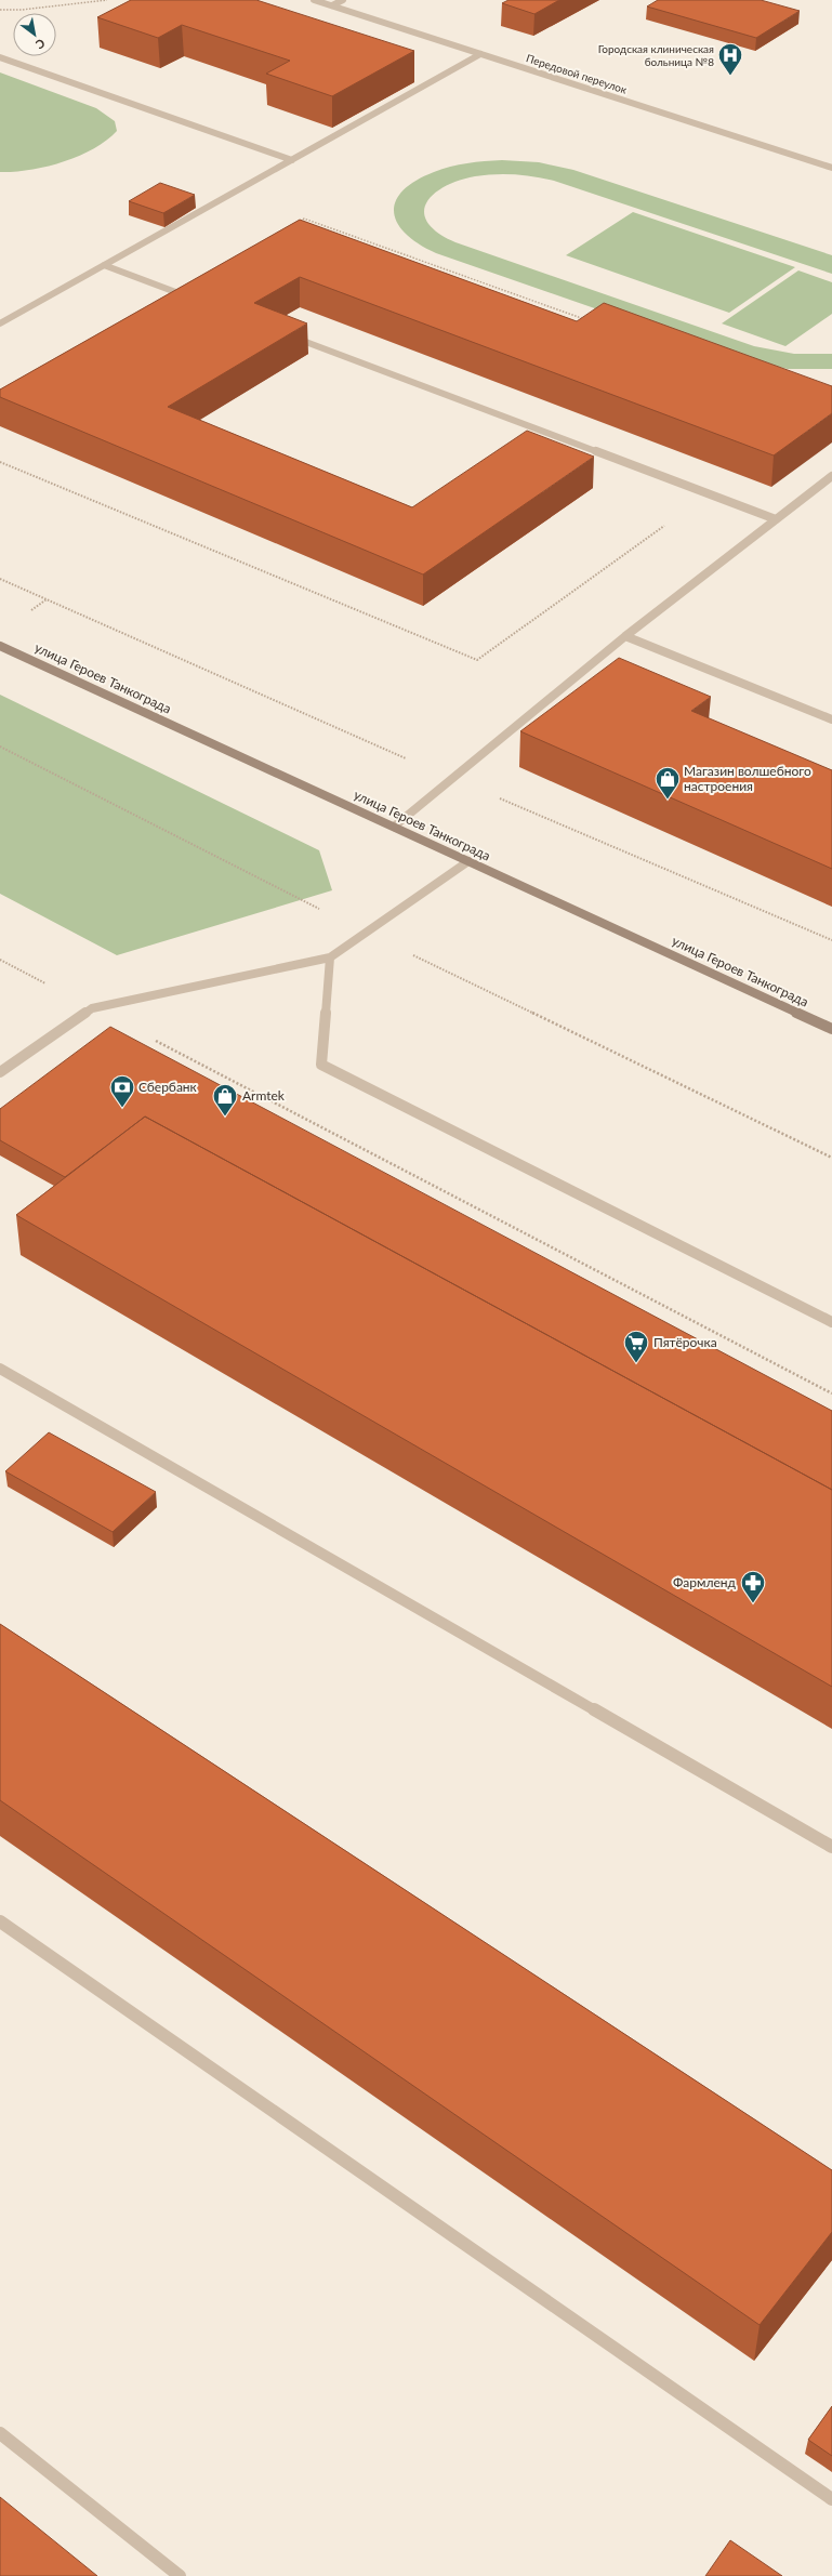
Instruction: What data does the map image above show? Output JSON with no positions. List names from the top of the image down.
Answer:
{
  "streets": {
    "main road": ["улица Героев Танкограда"],
    "street": ["Передовой переулок"]
  },
  "places": {
    "hospital": ["Городская клиническая больница №8"],
    "shop": ["Магазин волшебного настроения", "Armtek"],
    "bank": ["Сбербанк"],
    "supermarket": ["Пятёрочка"],
    "pharmacy": ["Фармленд"]
  },
  "north": "bottom right"
}
